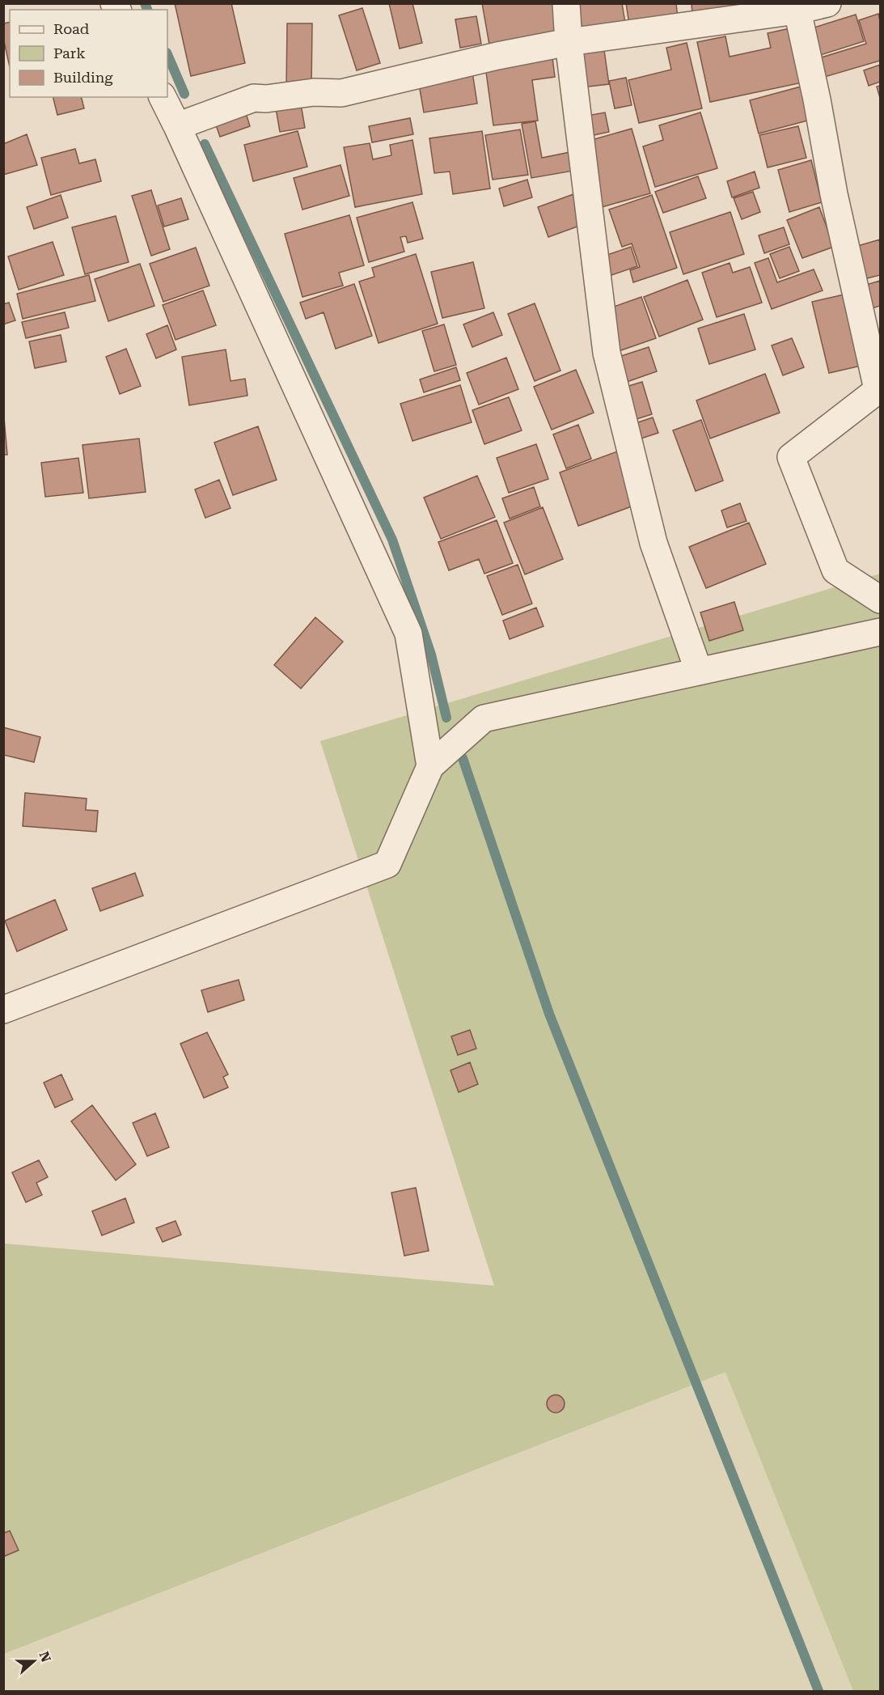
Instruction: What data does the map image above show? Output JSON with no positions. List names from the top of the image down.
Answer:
{
  "legend": ["Road", "Park", "Building"],
  "north": "right"
}
